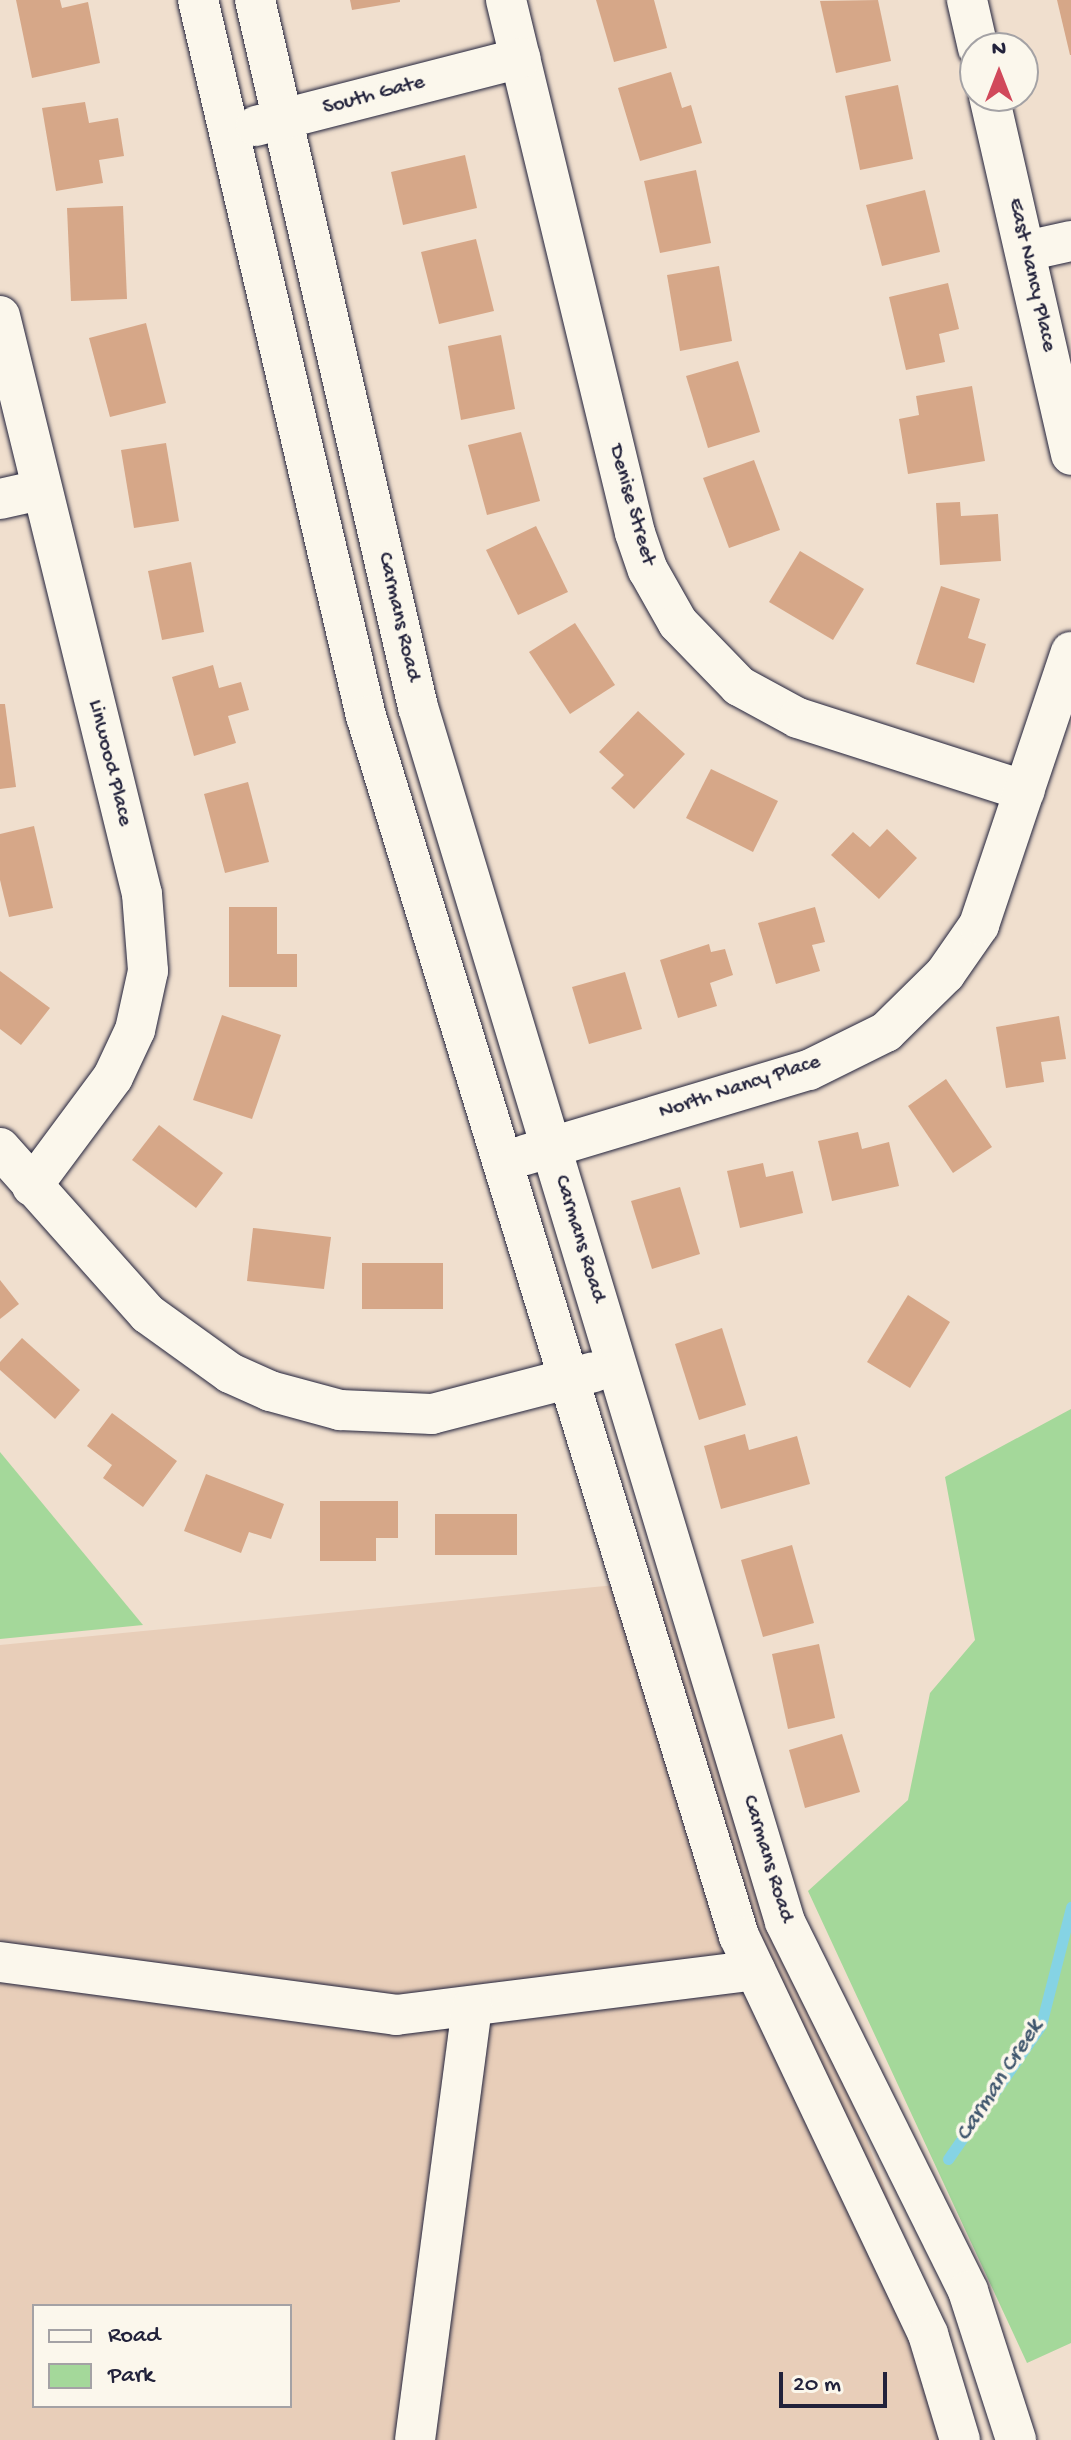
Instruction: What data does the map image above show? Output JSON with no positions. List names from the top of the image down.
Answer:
{
  "streets": {
    "street": [
      "South Gate",
      "East Nancy Place",
      "Denise Street",
      "Carmans Road",
      "Linwood Place",
      "North Nancy Place"
    ]
  },
  "crossings": [
    ["South Gate", "Denise Street"],
    ["South Gate", "Carmans Road"],
    ["Denise Street", "North Nancy Place"],
    ["Carmans Road", "North Nancy Place"]
  ],
  "water": ["Carman Creek"],
  "legend": ["Road", "Park"],
  "scale_bar": "20 m",
  "north": "top"
}
